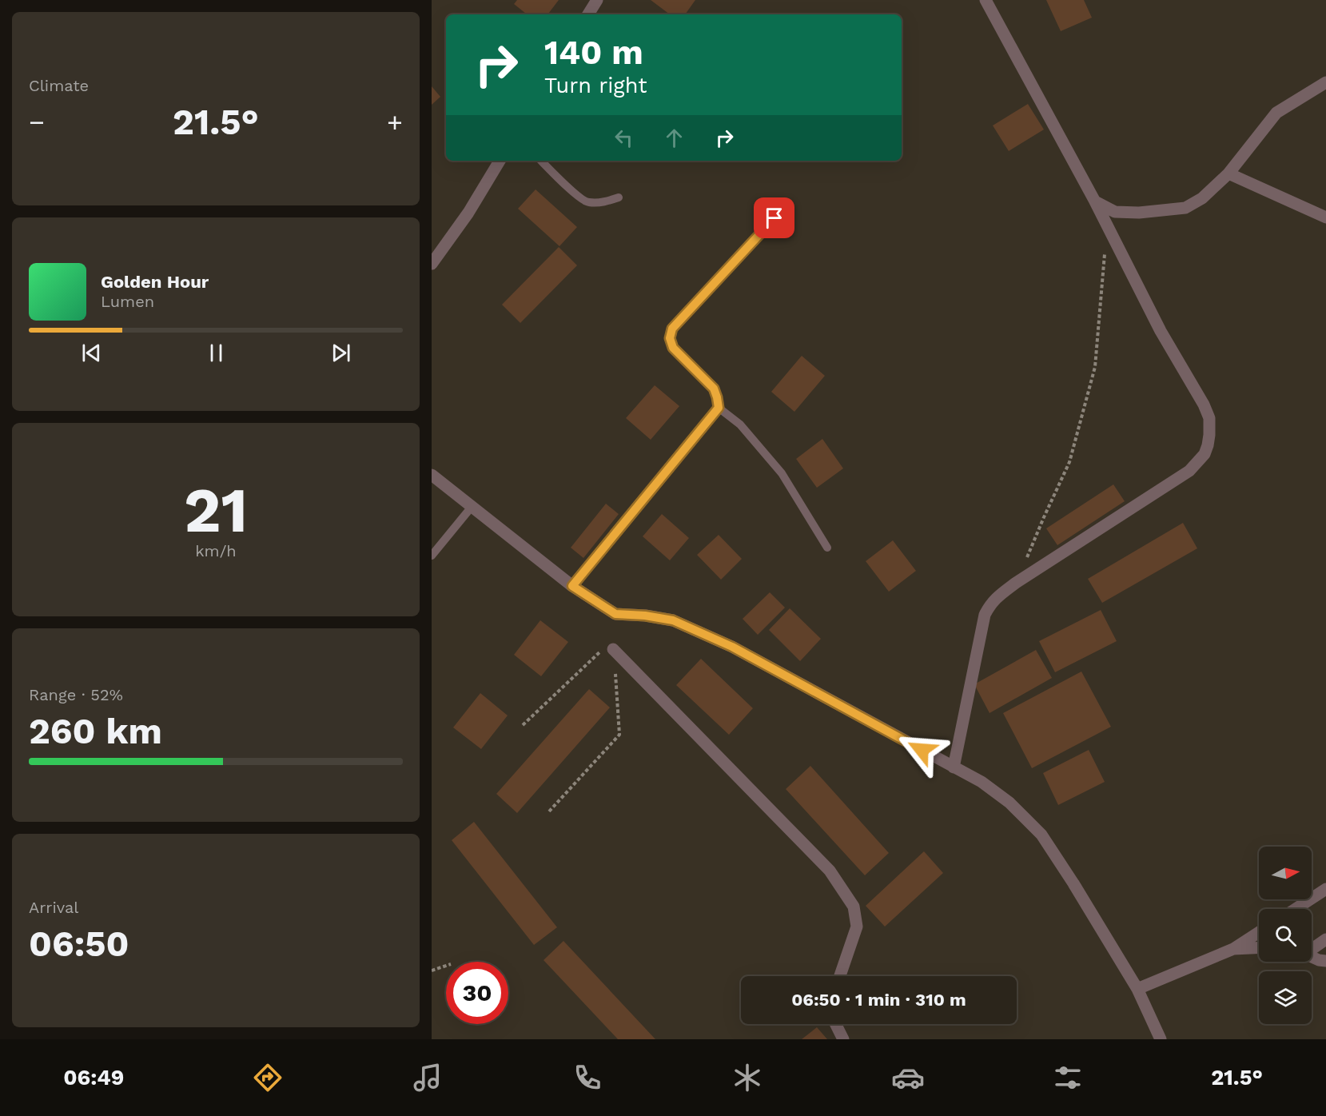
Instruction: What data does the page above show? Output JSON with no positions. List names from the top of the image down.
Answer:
{
  "north": "right",
  "page": {
    "tile": [
      "Climate",
      ["21", "km/h"],
      ["Range · 52%", "260 km"],
      ["Arrival", "06:50"]
    ],
    "turn": ["140 m", "Turn right"],
    "heat": ["−", "21.5°", "+"],
    "song": ["Golden Hour", "Lumen"],
    "limit": "30",
    "trip": "06:50 · 1 min · 310 m",
    "tabs": ["06:49", "21.5°"]
  }
}
